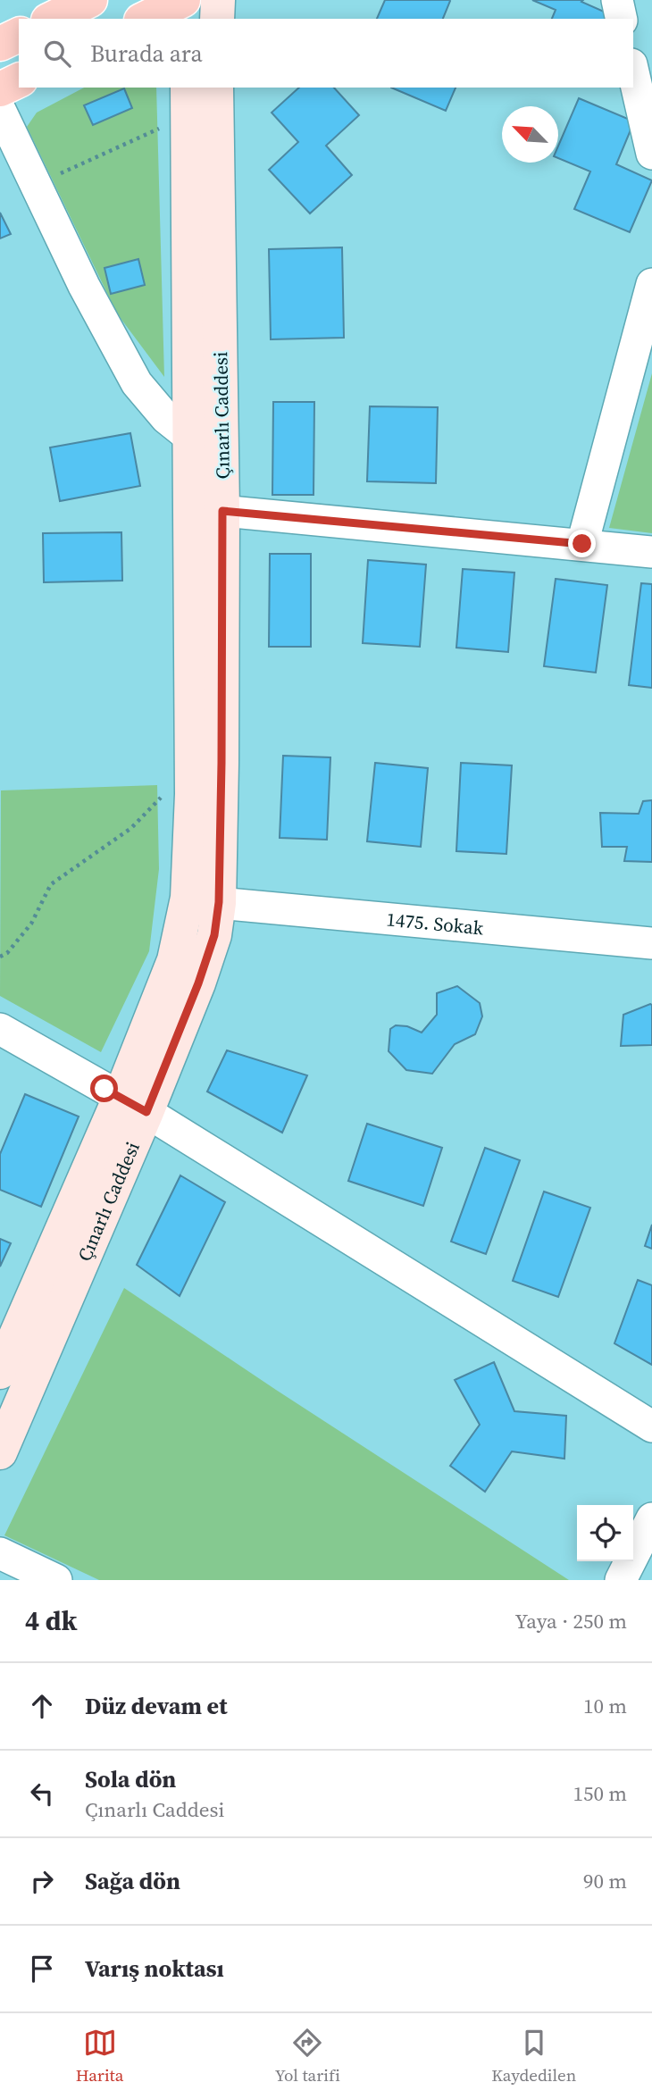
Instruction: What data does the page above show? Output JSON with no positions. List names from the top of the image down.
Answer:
{
  "streets": {
    "main road": ["Çınarlı Caddesi"],
    "street": ["1475. Sokak"]
  },
  "crossings": [
    ["Çınarlı Caddesi", "1475. Sokak"]
  ],
  "north": "top left",
  "page": {
    "search": "Burada ara",
    "heading": ["4 dk", "Yaya · 250 m"],
    "list": [
      ["Düz devam et", "10 m"],
      ["Sola dön", "Çınarlı Caddesi", "150 m"],
      ["Sağa dön", "90 m"],
      "Varış noktası"
    ],
    "nav": ["Harita", "Yol tarifi", "Kaydedilen"]
  }
}
